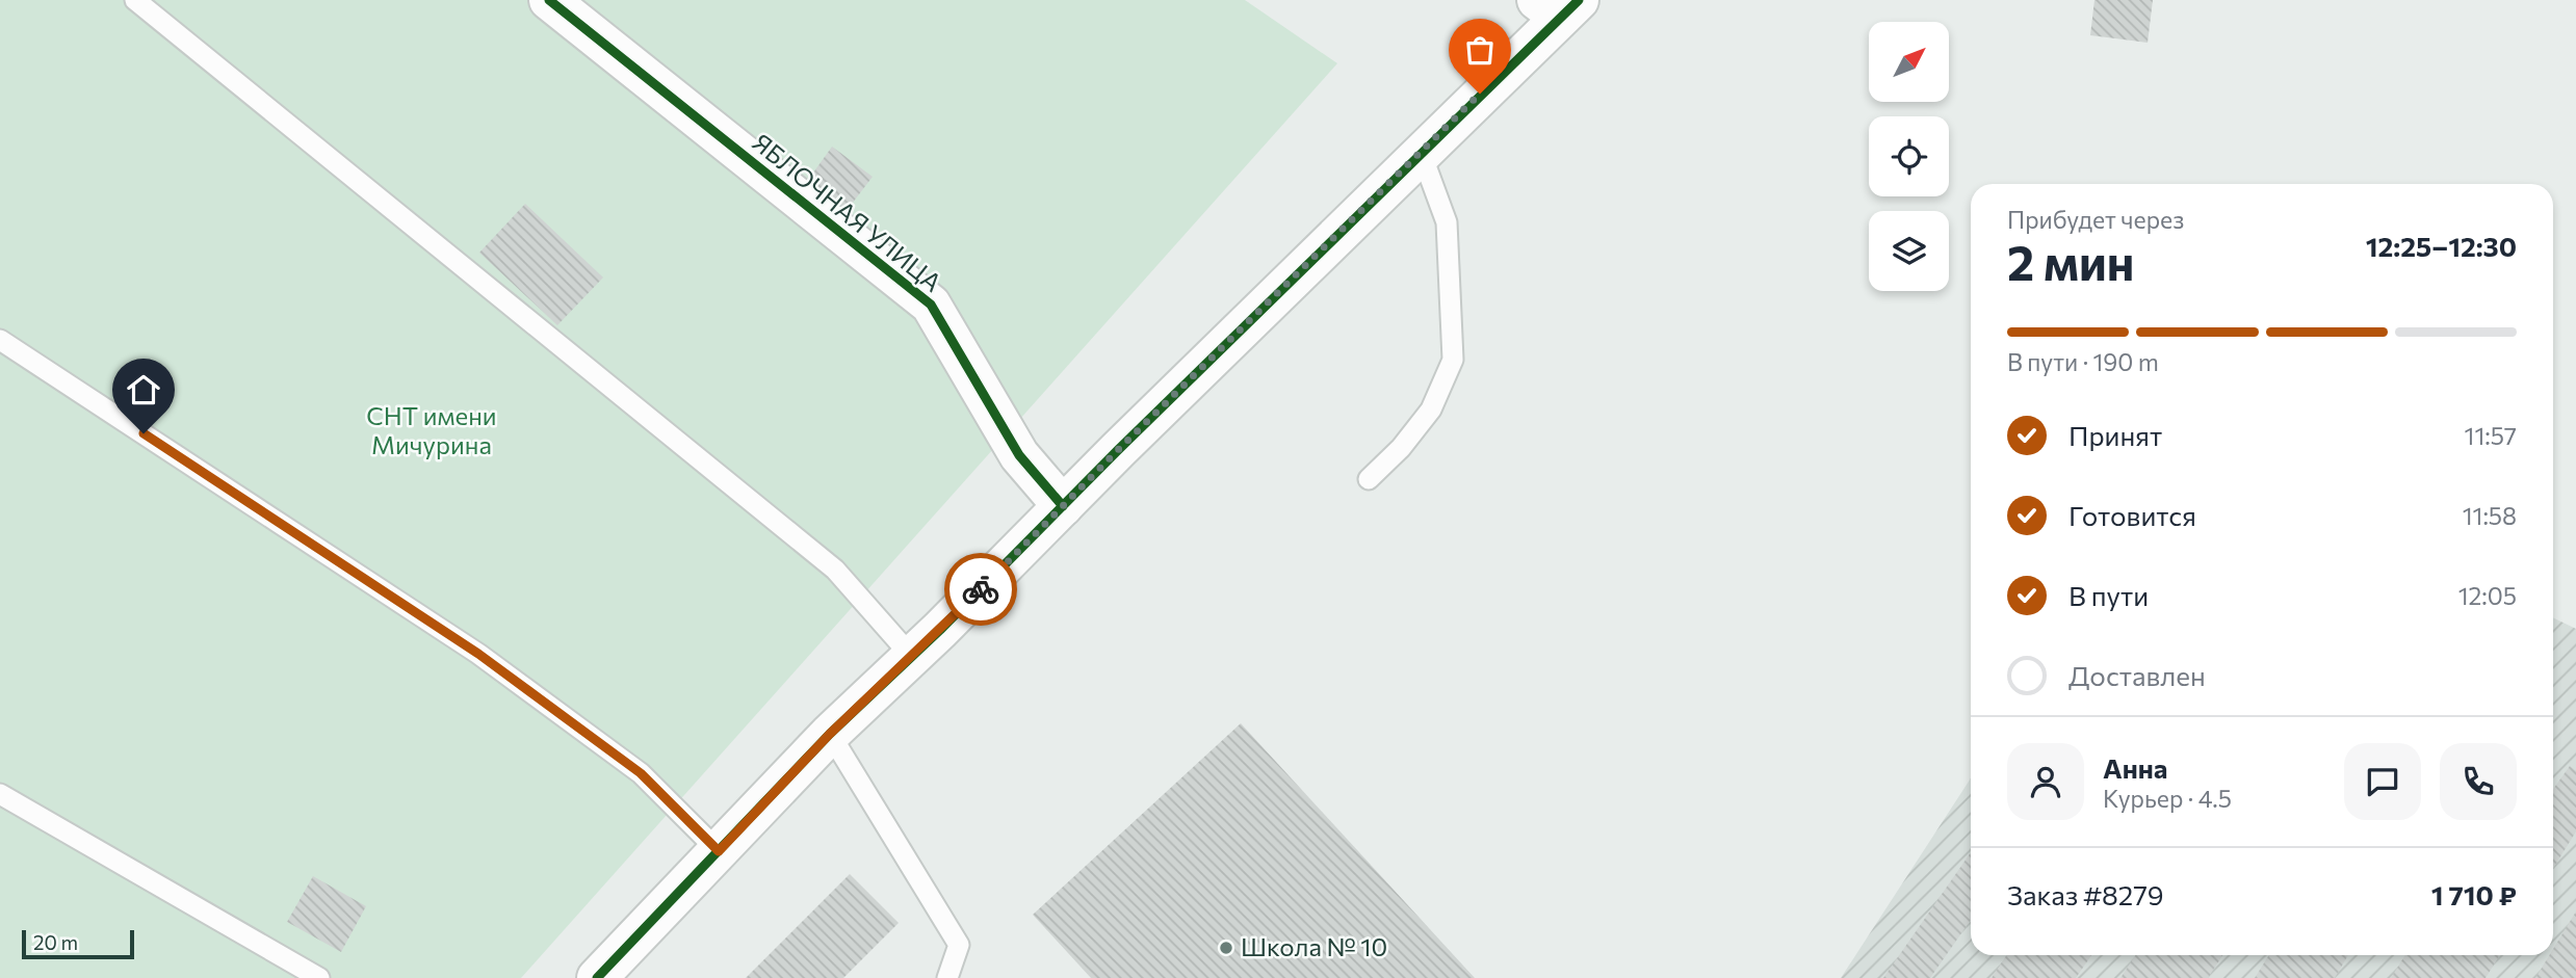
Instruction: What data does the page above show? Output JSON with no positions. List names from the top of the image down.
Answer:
{
  "streets": {
    "street": ["ЯБЛОЧНАЯ УЛИЦА"]
  },
  "parks": ["СНТ имени Мичурина"],
  "places": ["Школа № 10"],
  "scale_bar": "20 m",
  "north": "top right",
  "page": {
    "heading": ["2 мин", "Прибудет через", "12:25–12:30"],
    "panel": [
      "Анна",
      "Курьер · 4.5",
      "Заказ #8279",
      "1 710 ₽"
    ],
    "bar": "В пути · 190 m",
    "list": [
      ["Принят", "11:57"],
      ["Готовится", "11:58"],
      ["В пути", "12:05"],
      "Доставлен"
    ],
    "scale": "20 m"
  }
}
